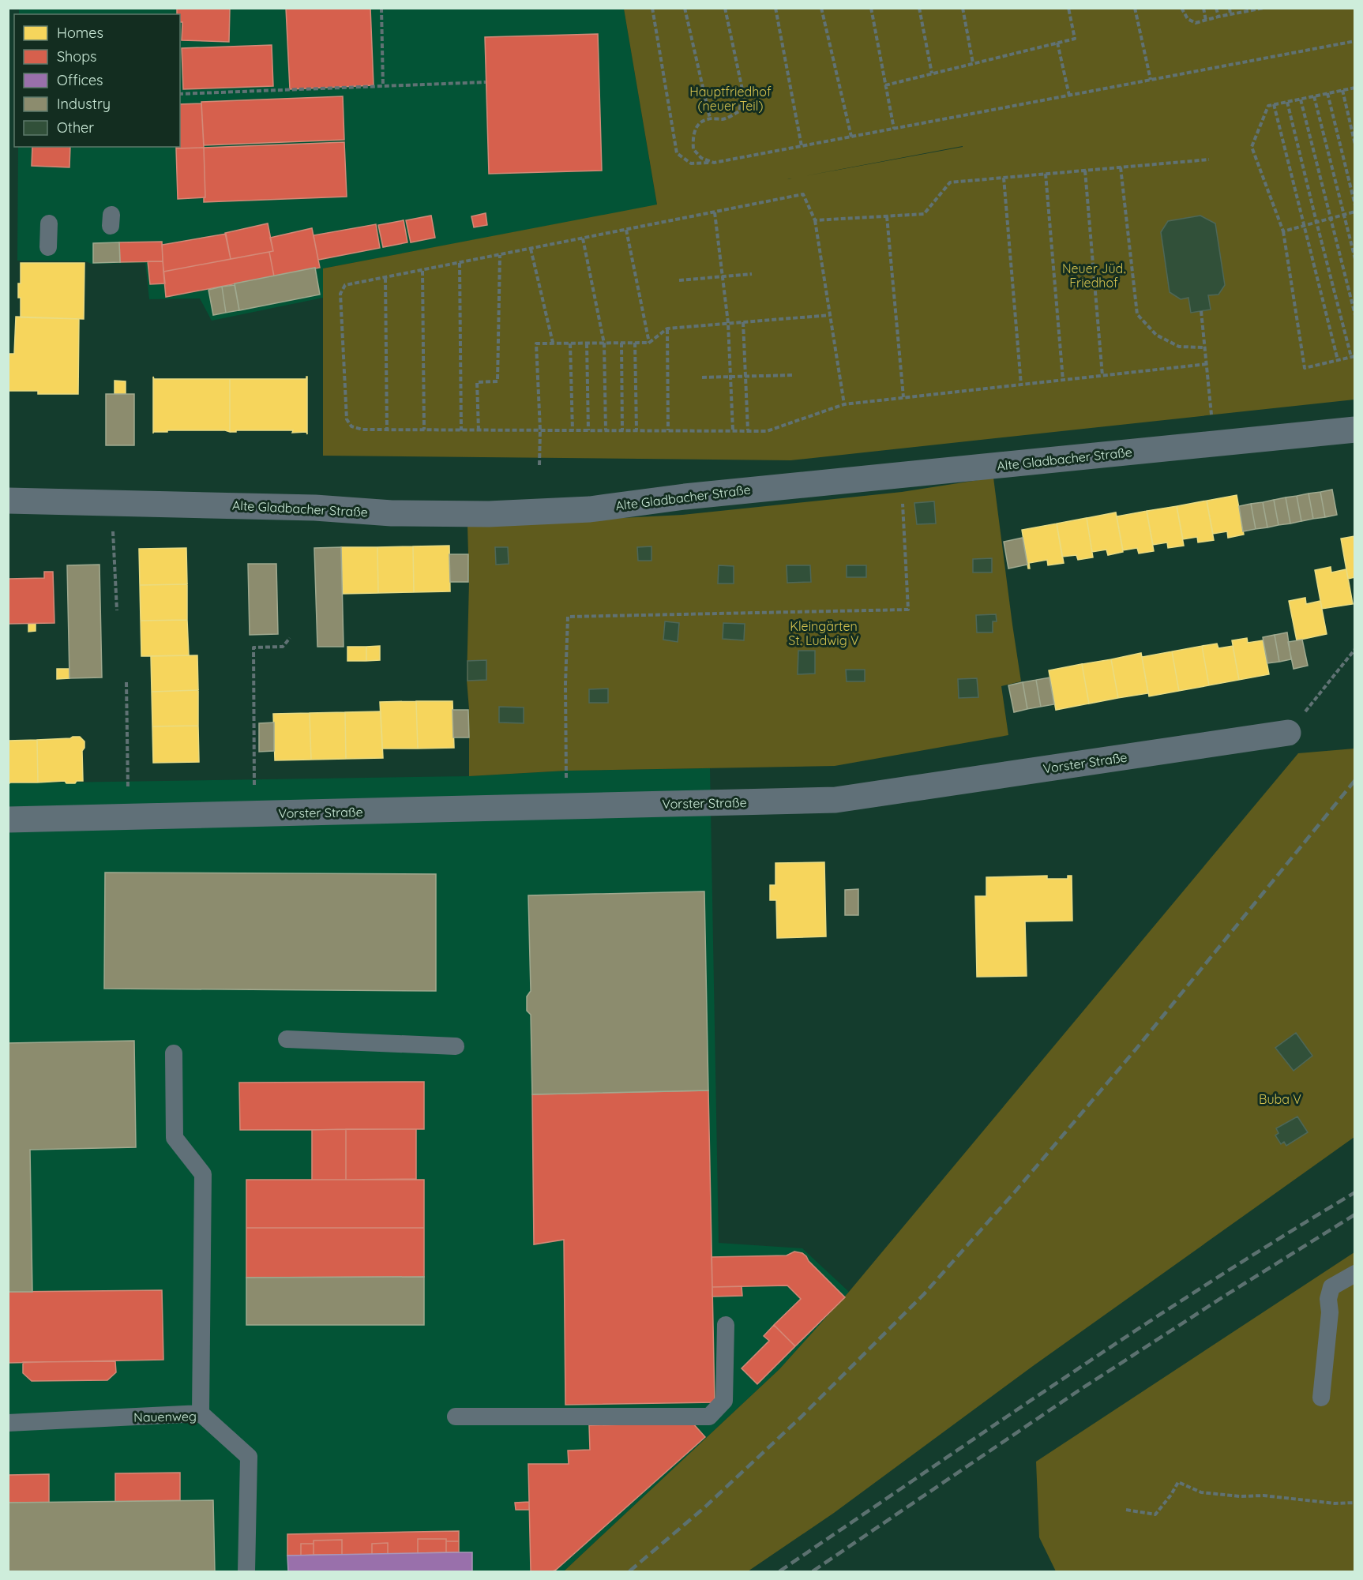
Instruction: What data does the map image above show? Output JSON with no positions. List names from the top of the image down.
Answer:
{
  "streets": {
    "street": ["Alte Gladbacher Straße", "Vorster Straße"],
    "lane": ["Nauenweg"]
  },
  "parks": [
    "Hauptfriedhof (neuer Teil)",
    "Neuer Jüd. Friedhof",
    "Kleingärten St. Ludwig V",
    "Buba V"
  ],
  "legend": [
    "Homes",
    "Shops",
    "Offices",
    "Industry",
    "Other"
  ]
}
